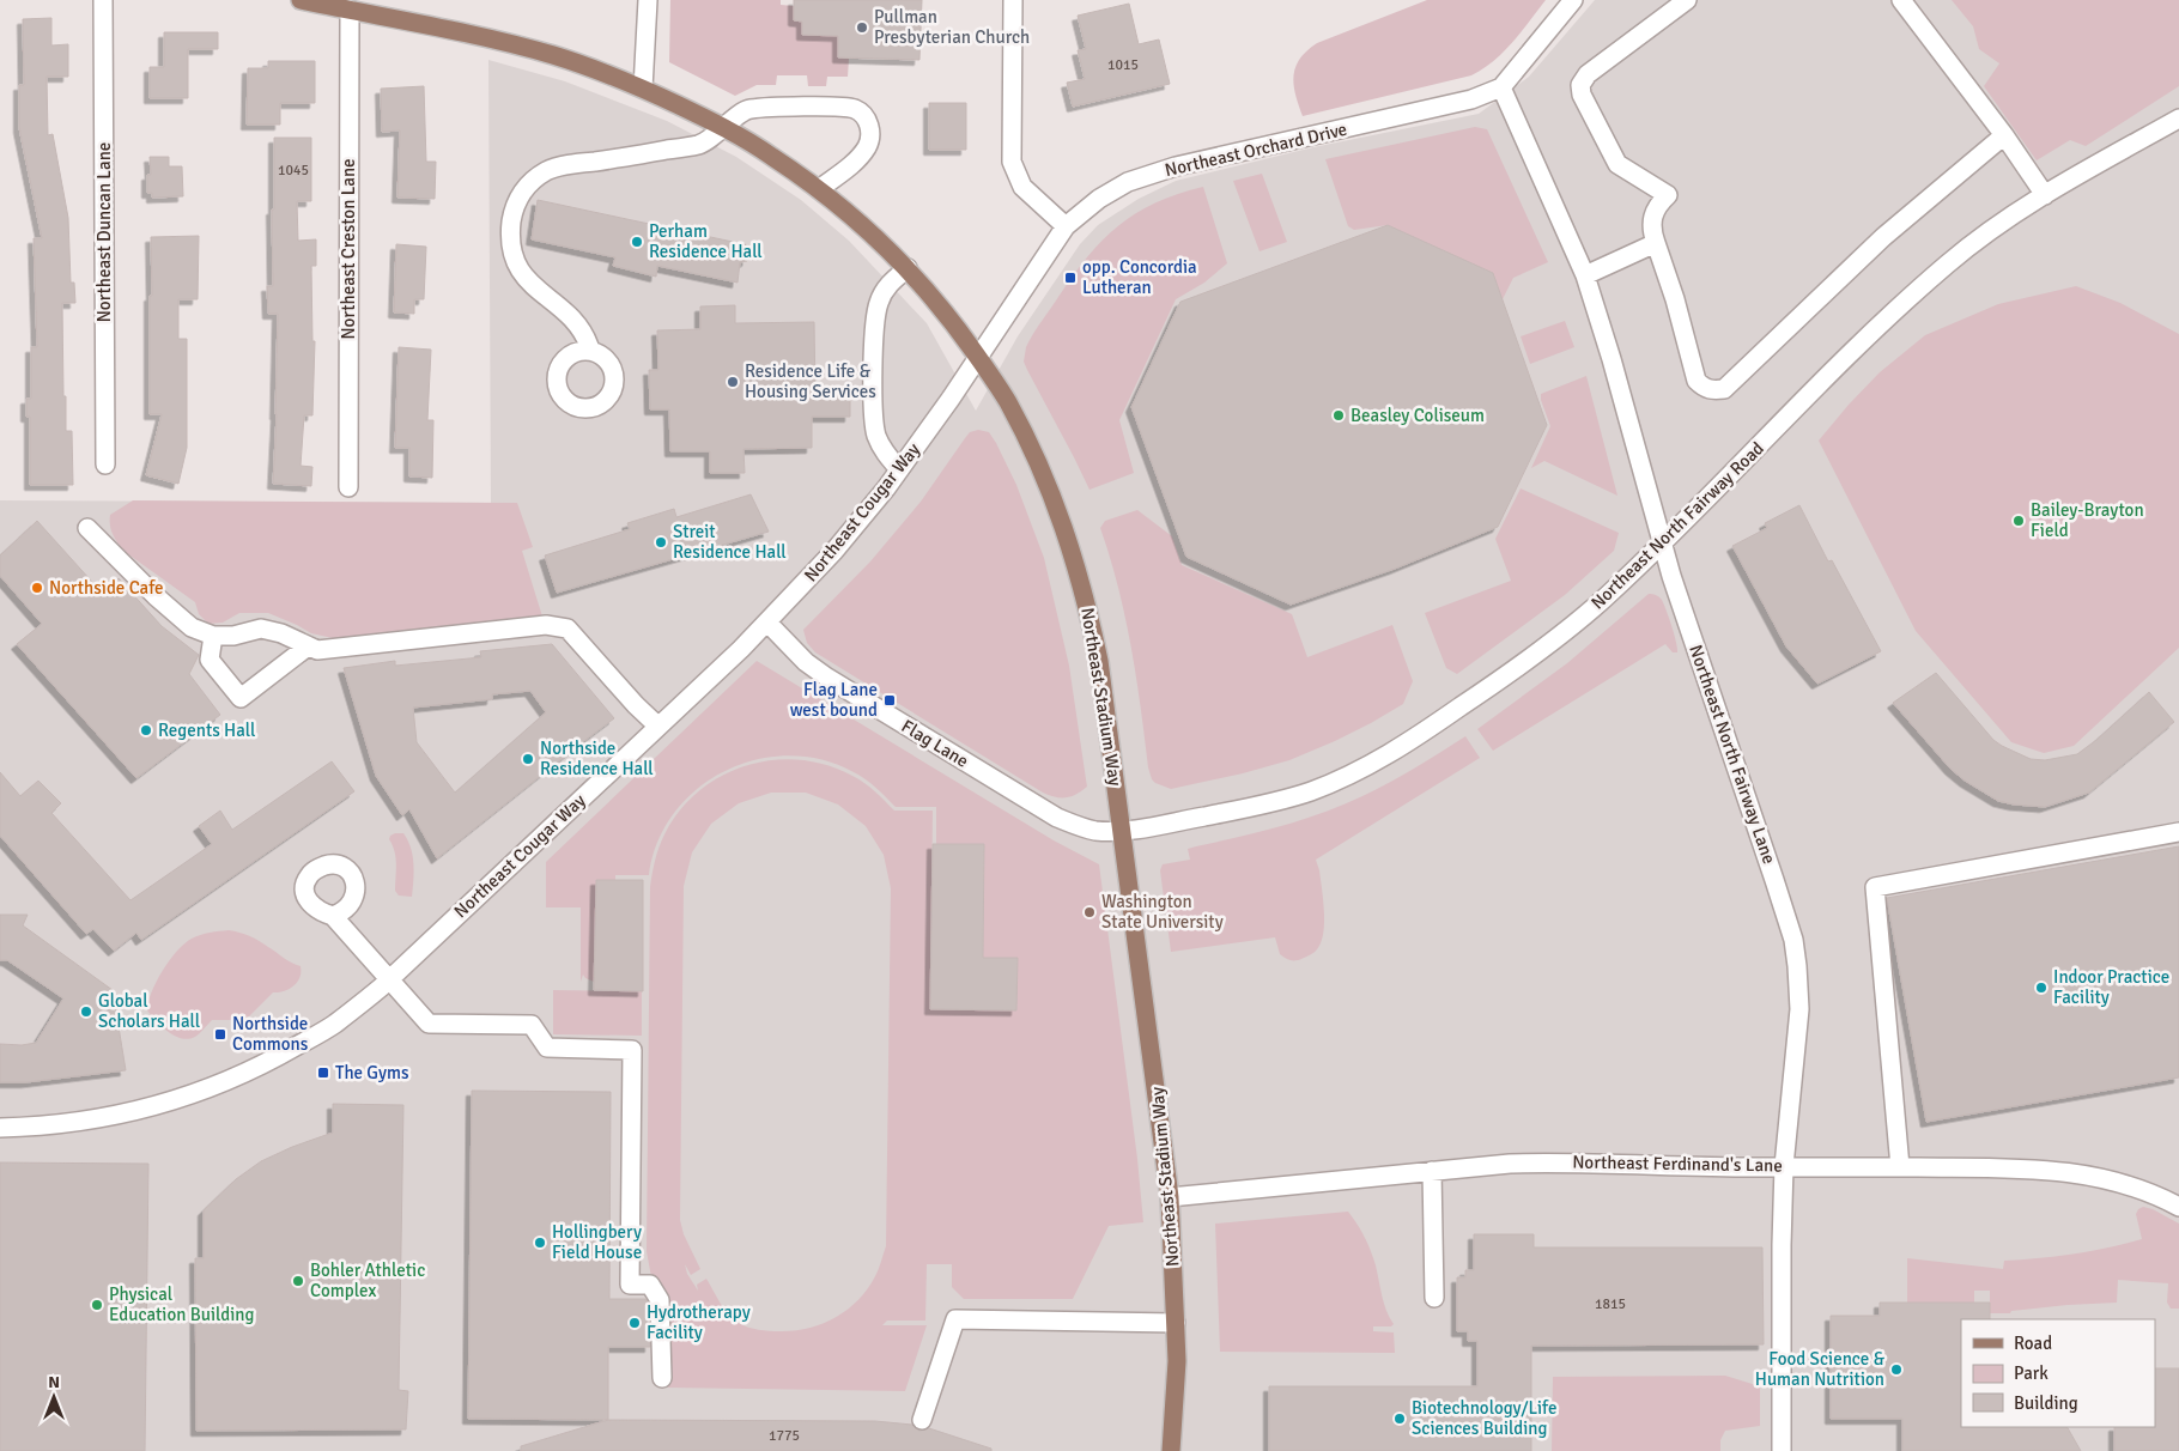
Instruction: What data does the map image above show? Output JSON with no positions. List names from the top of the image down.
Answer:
{
  "streets": {
    "main road": ["Northeast Stadium Way"],
    "street": [
      "Northeast Orchard Drive",
      "Northeast Duncan Lane",
      "Northeast Creston Lane",
      "Northeast Cougar Way",
      "Northeast North Fairway Road",
      "Flag Lane",
      "Northeast North Fairway Lane",
      "Northeast Ferdinand's Lane"
    ]
  },
  "crossings": [
    ["Northeast Orchard Drive", "Northeast Cougar Way"],
    ["Northeast Orchard Drive", "Northeast Stadium Way"],
    ["Northeast Orchard Drive", "Northeast North Fairway Lane"],
    ["Northeast Creston Lane", "Northeast Stadium Way"],
    ["Northeast Cougar Way", "Northeast Stadium Way"],
    ["Northeast Cougar Way", "Flag Lane"],
    ["Northeast North Fairway Road", "Northeast Stadium Way"],
    ["Northeast North Fairway Road", "Flag Lane"],
    ["Northeast North Fairway Road", "Northeast North Fairway Lane"],
    ["Northeast Stadium Way", "Flag Lane"],
    ["Northeast Stadium Way", "Northeast Ferdinand's Lane"],
    ["Northeast North Fairway Lane", "Northeast Ferdinand's Lane"]
  ],
  "places": {
    "other": [
      "Pullman Presbyterian Church",
      "Perham Residence Hall",
      "Residence Life & Housing Services",
      "Beasley Coliseum",
      "Bailey-Brayton Field",
      "Streit Residence Hall",
      "Northside Cafe",
      "Regents Hall",
      "Northside Residence Hall",
      "Washington State University",
      "Indoor Practice Facility",
      "Global Scholars Hall",
      "Hollingbery Field House",
      "Bohler Athletic Complex",
      "Physical Education Building",
      "Hydrotherapy Facility",
      "Food Science & Human Nutrition",
      "Biotechnology/Life Sciences Building"
    ],
    "transit": [
      "opp. Concordia Lutheran",
      "Flag Lane west bound",
      "Northside Commons",
      "The Gyms"
    ]
  },
  "house_numbers": [
    "1015",
    "1045",
    "1815",
    "1775"
  ],
  "legend": ["Road", "Park", "Building"],
  "north": "top"
}
